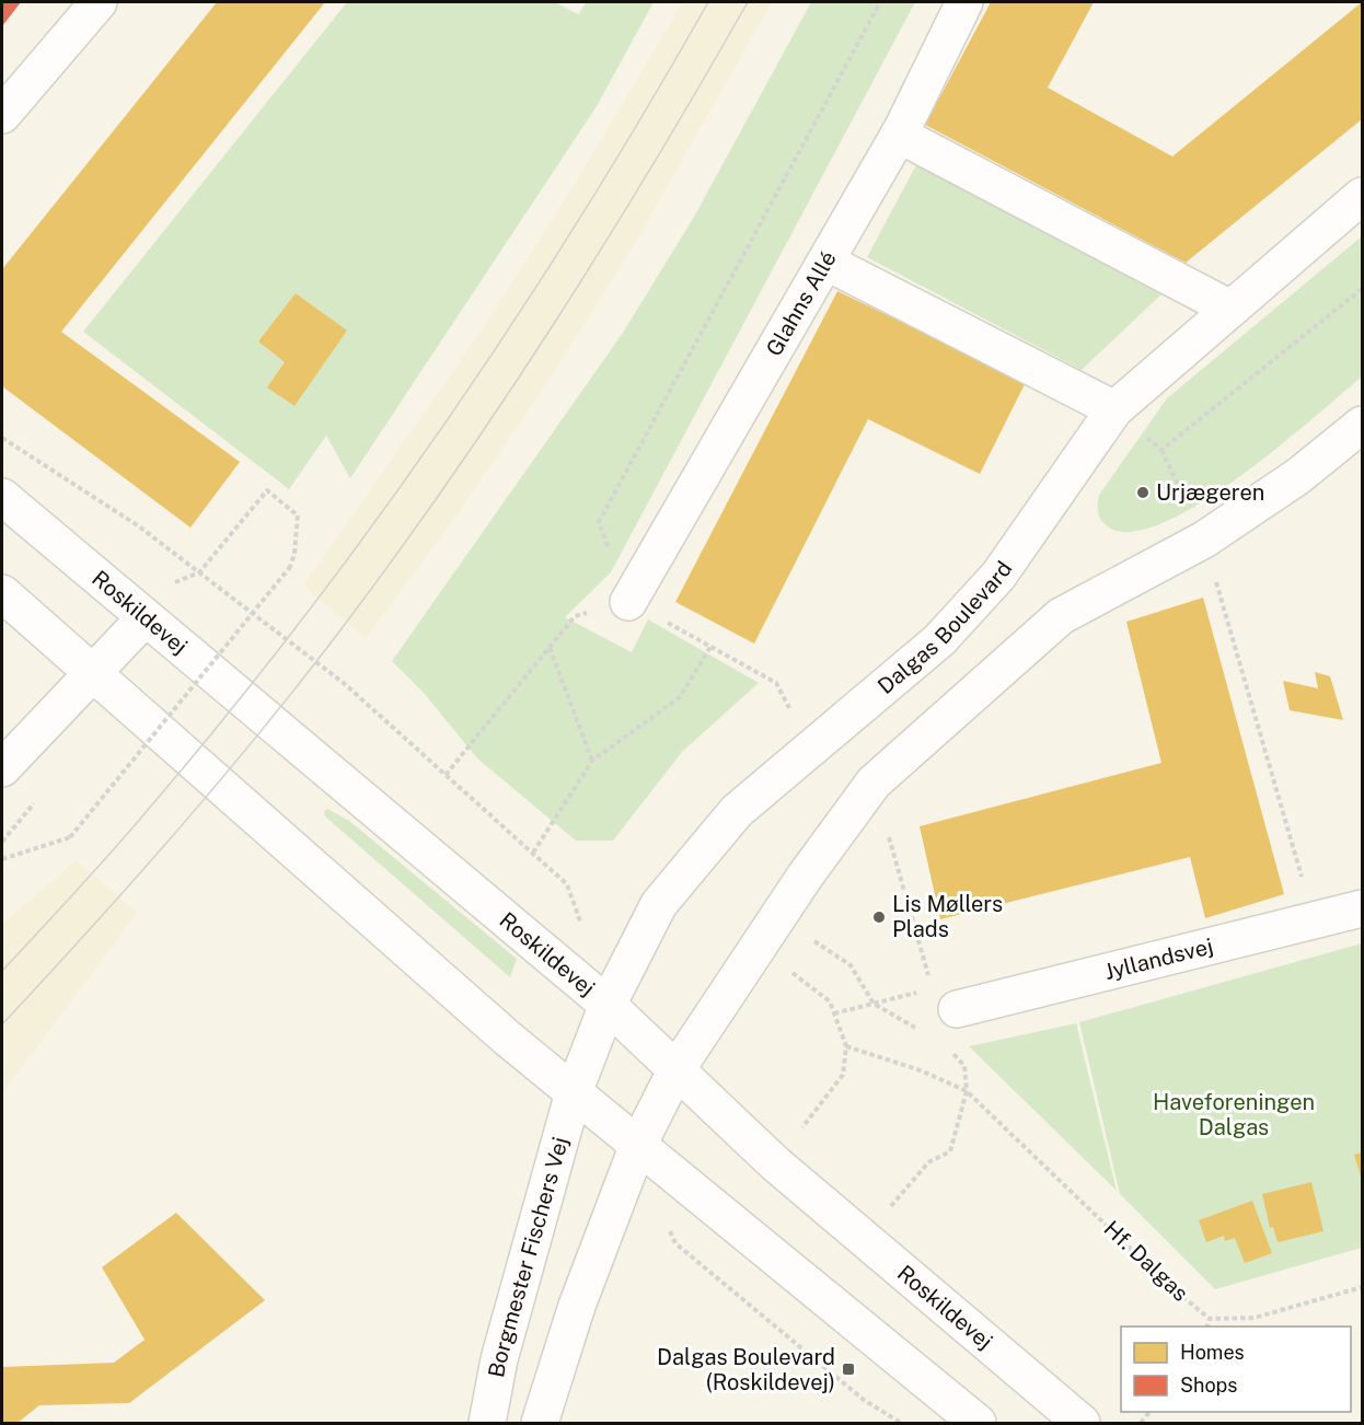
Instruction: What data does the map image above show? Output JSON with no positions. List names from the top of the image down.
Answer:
{
  "streets": {
    "street": [
      "Glahns Allé",
      "Roskildevej",
      "Dalgas Boulevard",
      "Jyllandsvej",
      "Borgmester Fischers Vej"
    ],
    "path": ["Hf. Dalgas"]
  },
  "crossings": [
    ["Roskildevej", "Dalgas Boulevard"],
    ["Dalgas Boulevard", "Borgmester Fischers Vej"]
  ],
  "parks": ["Haveforeningen Dalgas"],
  "places": {
    "other": ["Urjægeren", "Lis Møllers Plads"],
    "transit": ["Dalgas Boulevard (Roskildevej)"]
  },
  "legend": ["Homes", "Shops"]
}
